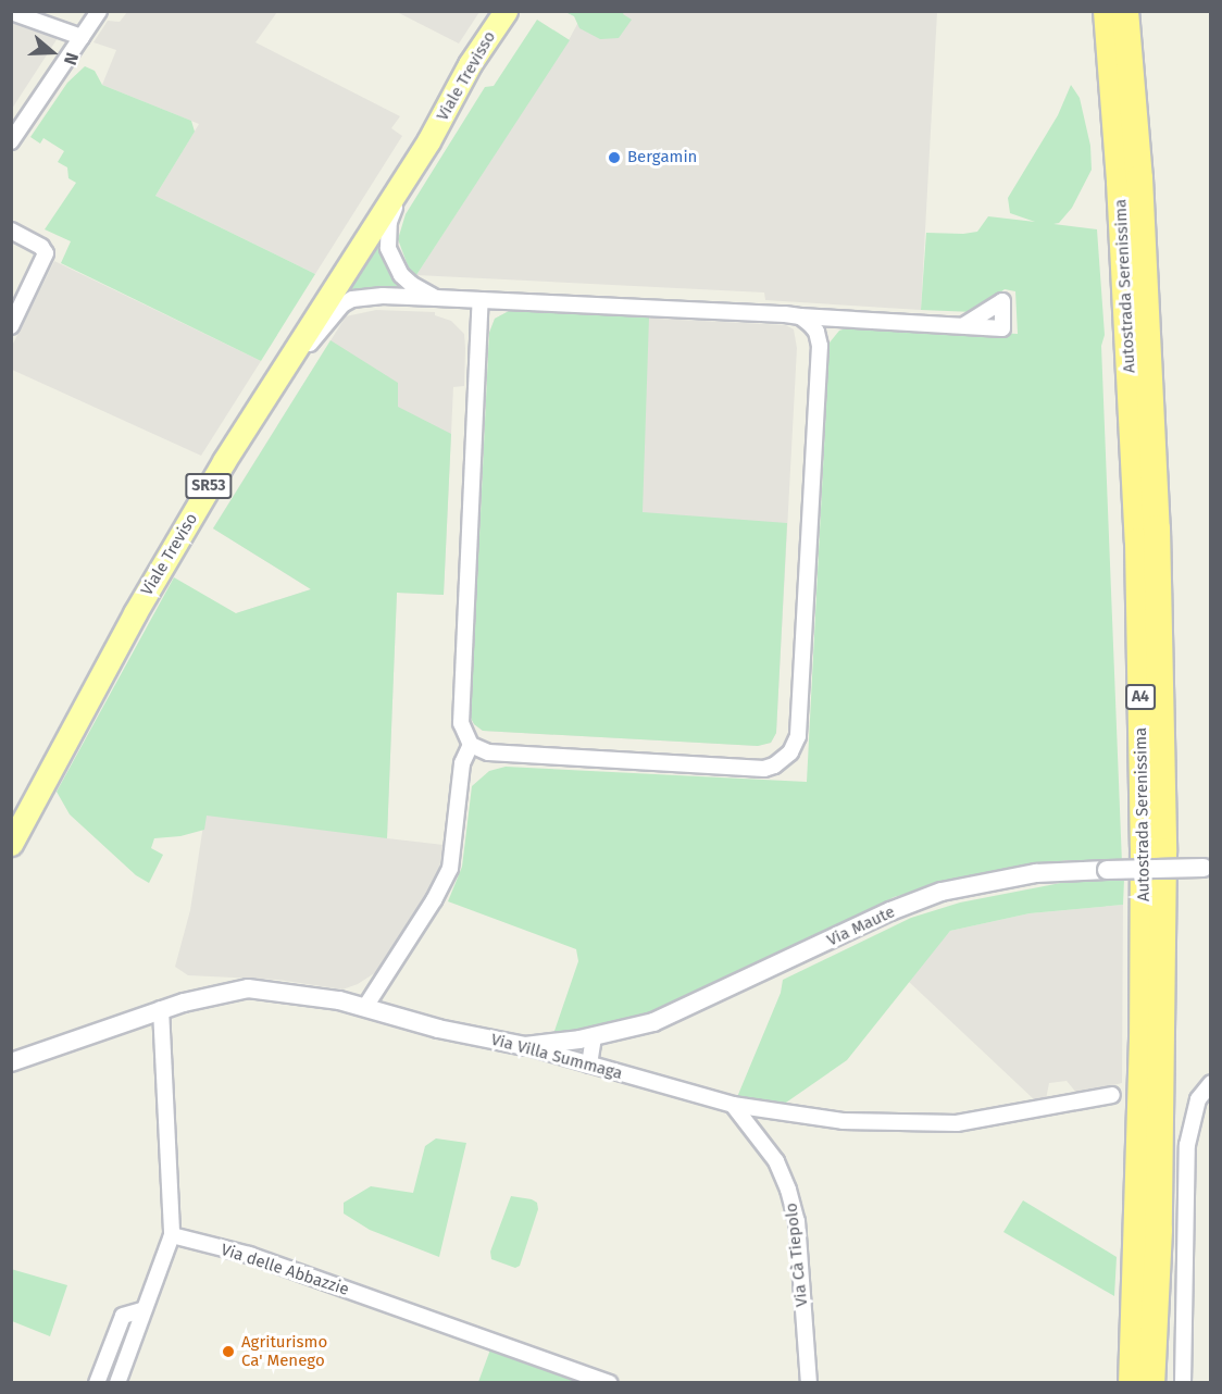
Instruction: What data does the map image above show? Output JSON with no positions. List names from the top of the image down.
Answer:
{
  "streets": {
    "highway": ["Autostrada Serenissima", "A4"],
    "main road": ["Viale Trevisso", "SR53", "Viale Treviso"],
    "street": [
      "Via Maute",
      "Via Villa Summaga",
      "Via Cà Tiepolo",
      "Via delle Abbazzie"
    ]
  },
  "crossings": [
    ["Viale Trevisso", "Viale Treviso"],
    ["Via Maute", "Via Villa Summaga"],
    ["Via Villa Summaga", "Via Cà Tiepolo"]
  ],
  "places": ["Bergamin", "Agriturismo Ca' Menego"],
  "north": "right"
}
